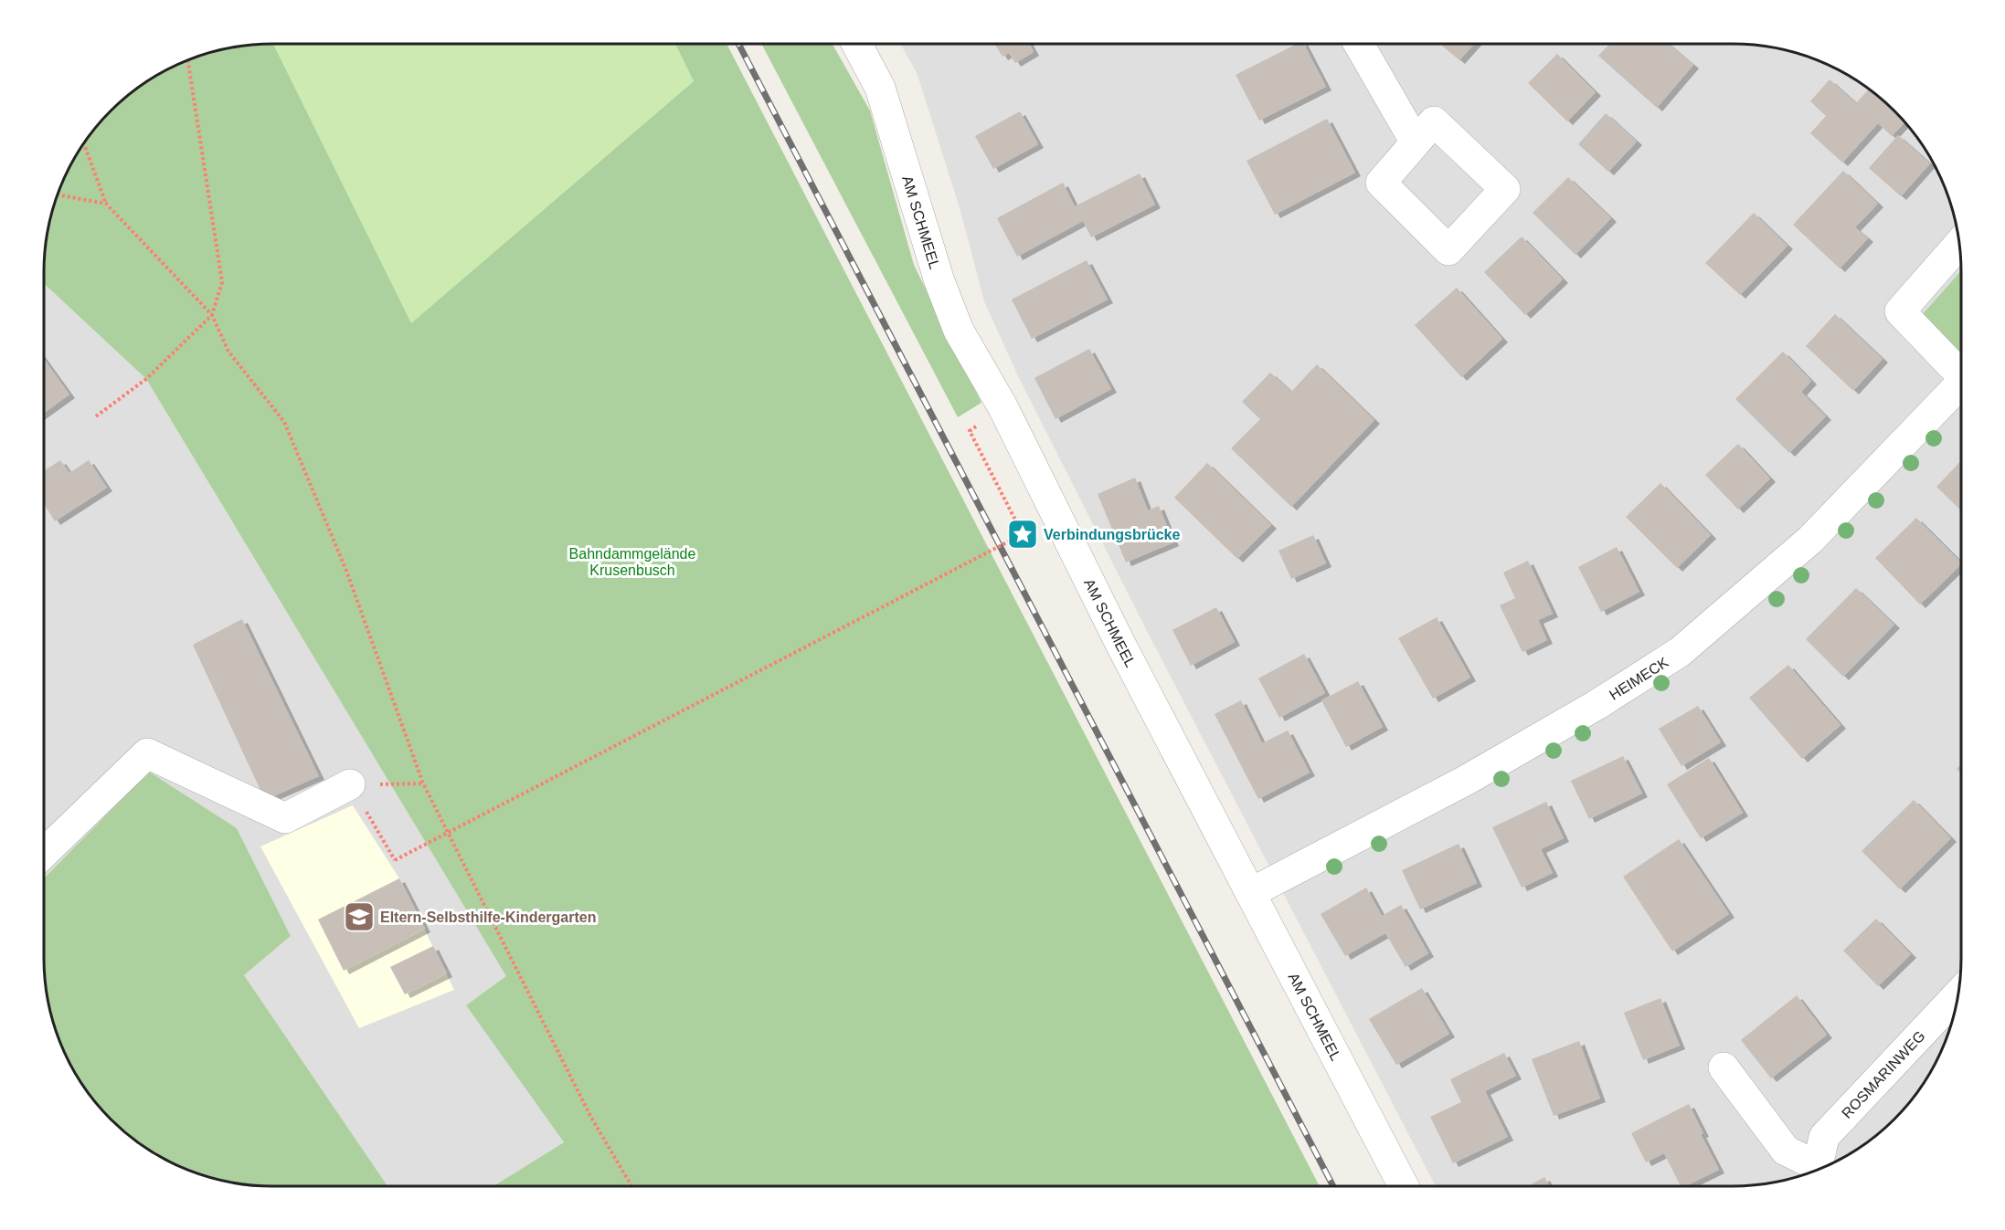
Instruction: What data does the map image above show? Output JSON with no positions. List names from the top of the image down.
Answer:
{
  "streets": {
    "street": ["AM SCHMEEL", "HEIMECK", "ROSMARINWEG"]
  },
  "crossings": [
    ["AM SCHMEEL", "HEIMECK"]
  ],
  "parks": ["Bahndammgelände Krusenbusch"],
  "places": {
    "place": ["Verbindungsbrücke"],
    "school or university": ["Eltern-Selbsthilfe-Kindergarten"]
  }
}
